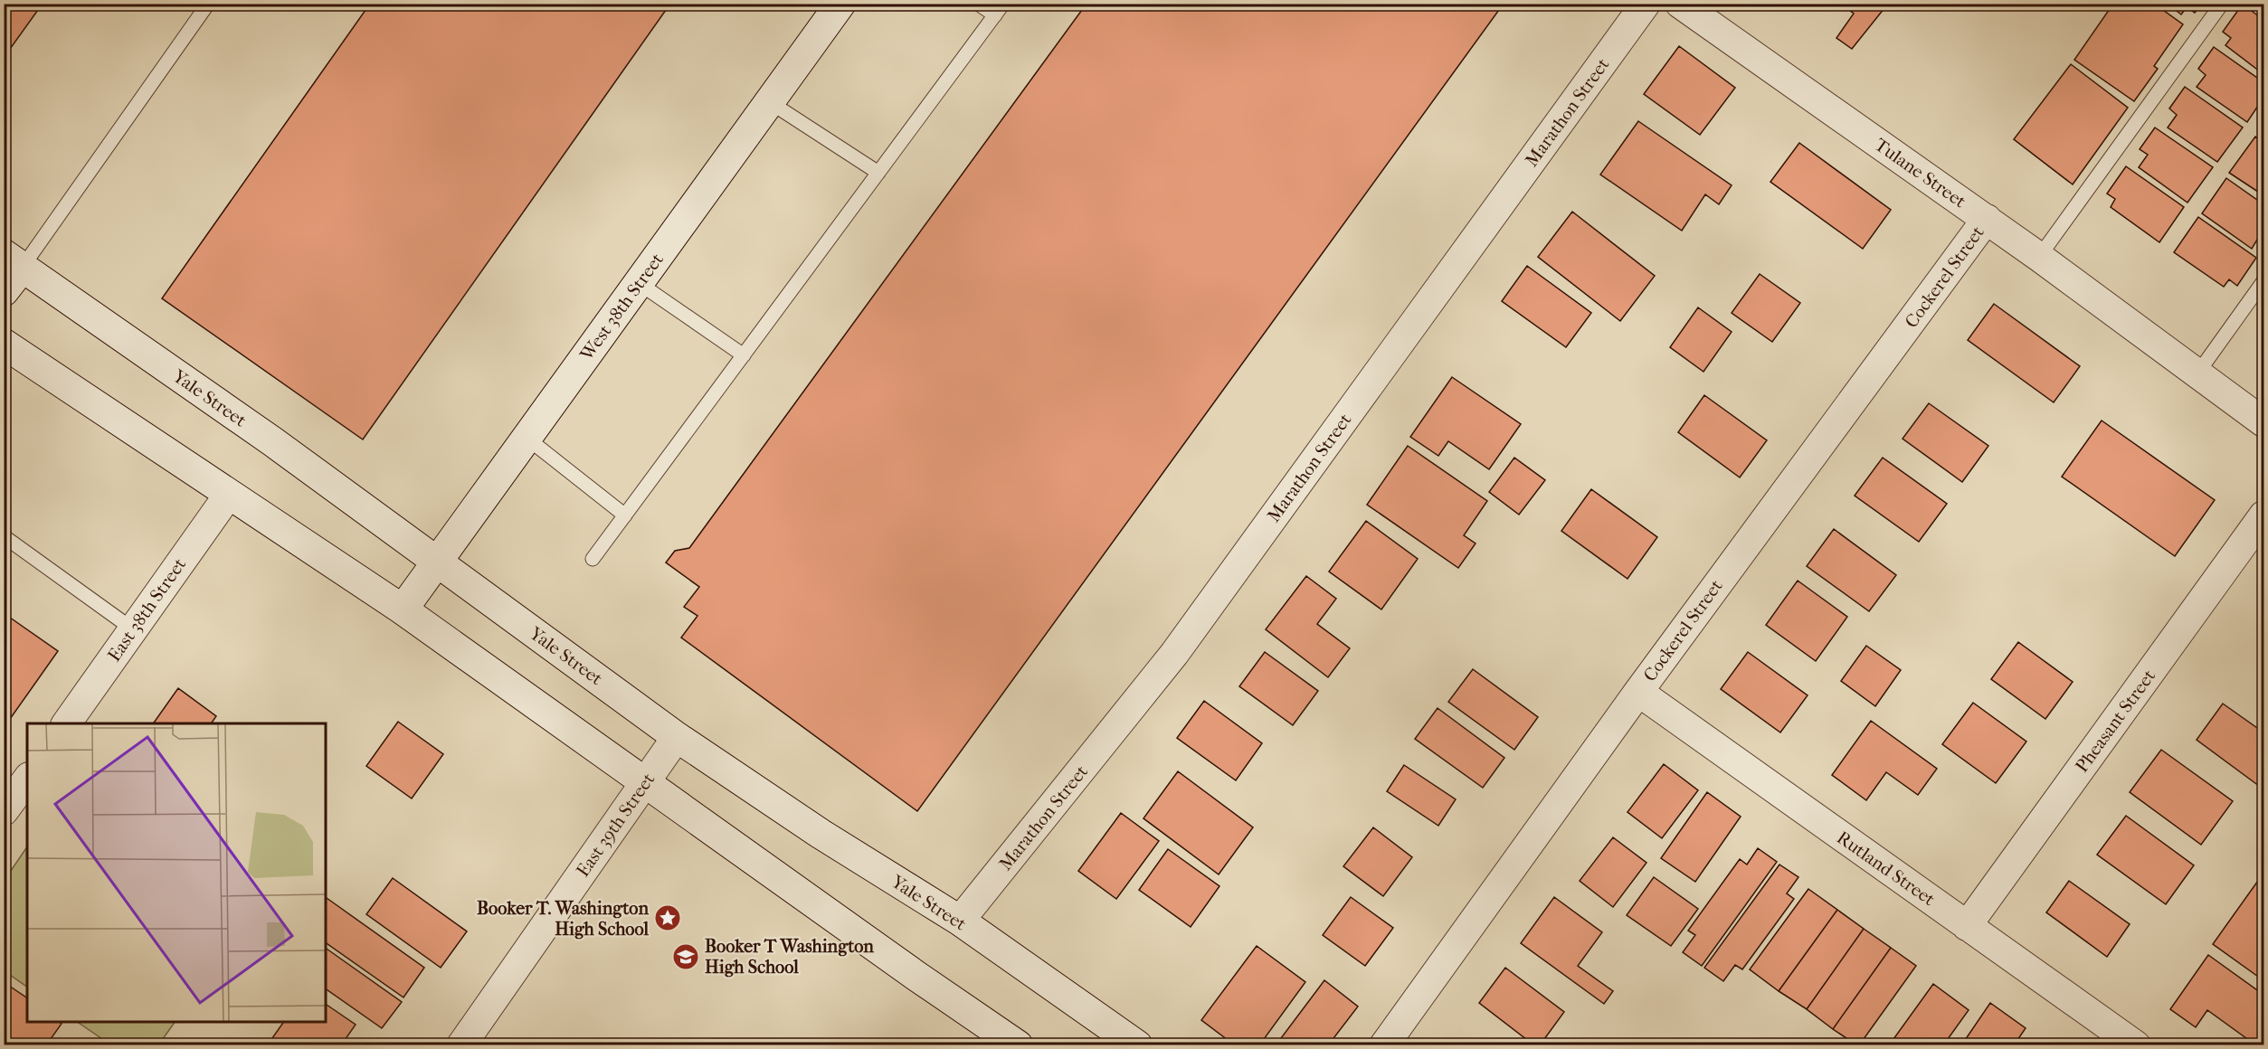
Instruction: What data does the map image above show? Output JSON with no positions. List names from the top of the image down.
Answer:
{
  "streets": {
    "main road": ["West 38th Street", "Yale Street"],
    "street": [
      "Marathon Street",
      "Tulane Street",
      "Cockerel Street",
      "East 38th Street",
      "Pheasant Street",
      "East 39th Street",
      "Rutland Street"
    ]
  },
  "crossings": [
    ["Marathon Street", "Yale Street"],
    ["Tulane Street", "Cockerel Street"],
    ["Cockerel Street", "Rutland Street"],
    ["West 38th Street", "Yale Street"],
    ["Yale Street", "East 39th Street"],
    ["Pheasant Street", "Rutland Street"]
  ],
  "places": {
    "place": ["Booker T. Washington High School"],
    "school or university": ["Booker T Washington High School"]
  }
}
